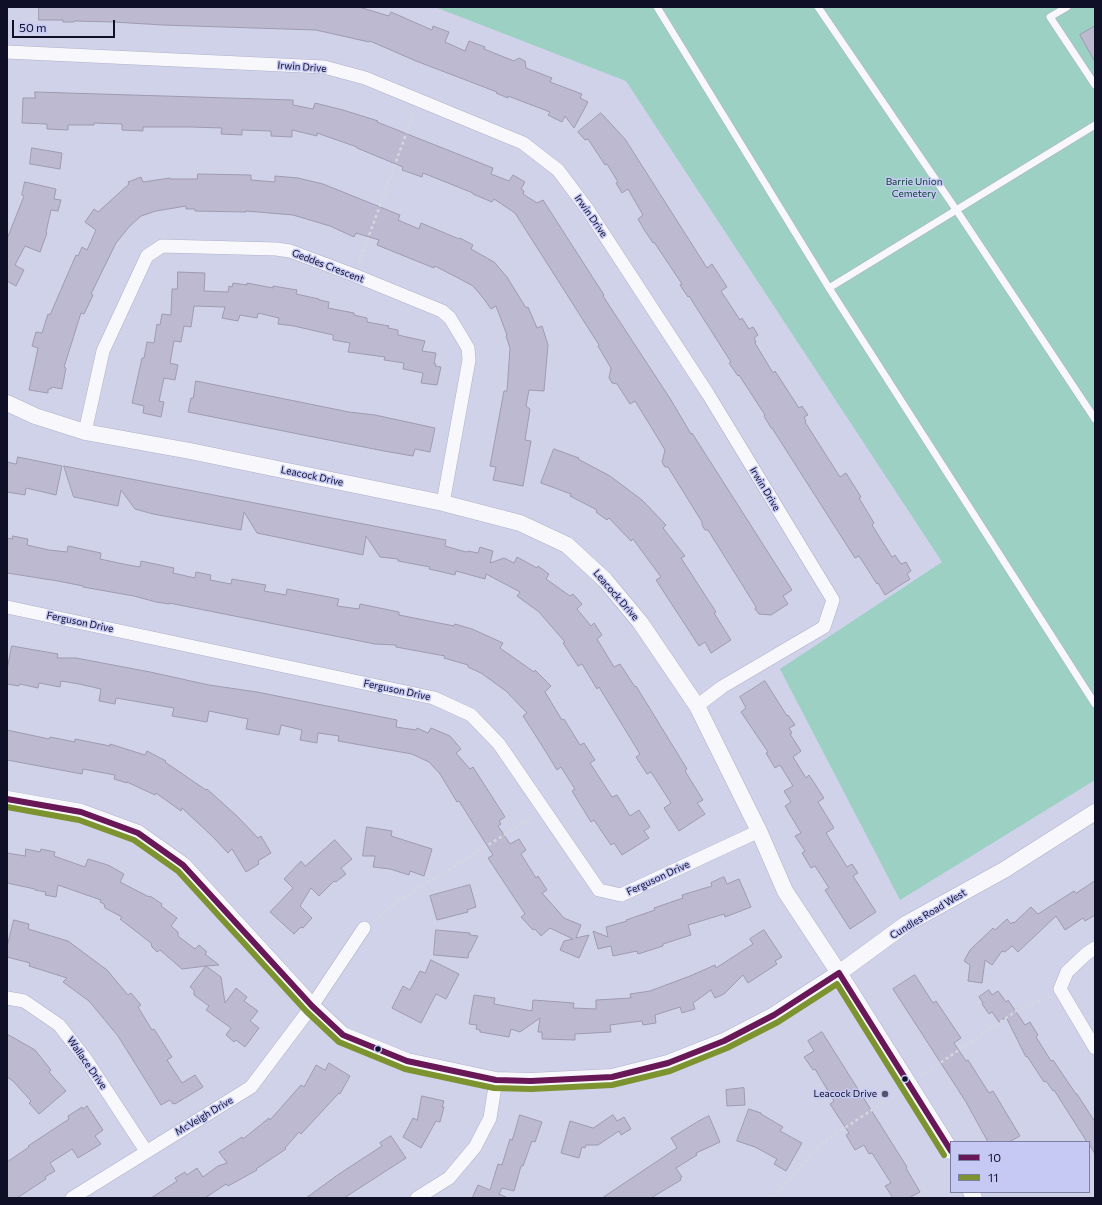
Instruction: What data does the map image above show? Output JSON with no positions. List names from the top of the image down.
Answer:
{
  "streets": {
    "street": [
      "Irwin Drive",
      "Geddes Crescent",
      "Leacock Drive",
      "Ferguson Drive",
      "Cundles Road West",
      "Wallace Drive",
      "McVeigh Drive"
    ]
  },
  "crossings": [
    ["Irwin Drive", "Leacock Drive"],
    ["Geddes Crescent", "Leacock Drive"],
    ["Leacock Drive", "Ferguson Drive"],
    ["Leacock Drive", "Cundles Road West"],
    ["Cundles Road West", "McVeigh Drive"],
    ["Wallace Drive", "McVeigh Drive"]
  ],
  "parks": ["Barrie Union Cemetery"],
  "places": ["Leacock Drive"],
  "lines": ["transit line 10", "transit line 11"],
  "legend": ["10", "11"],
  "scale_bar": "50 m"
}
